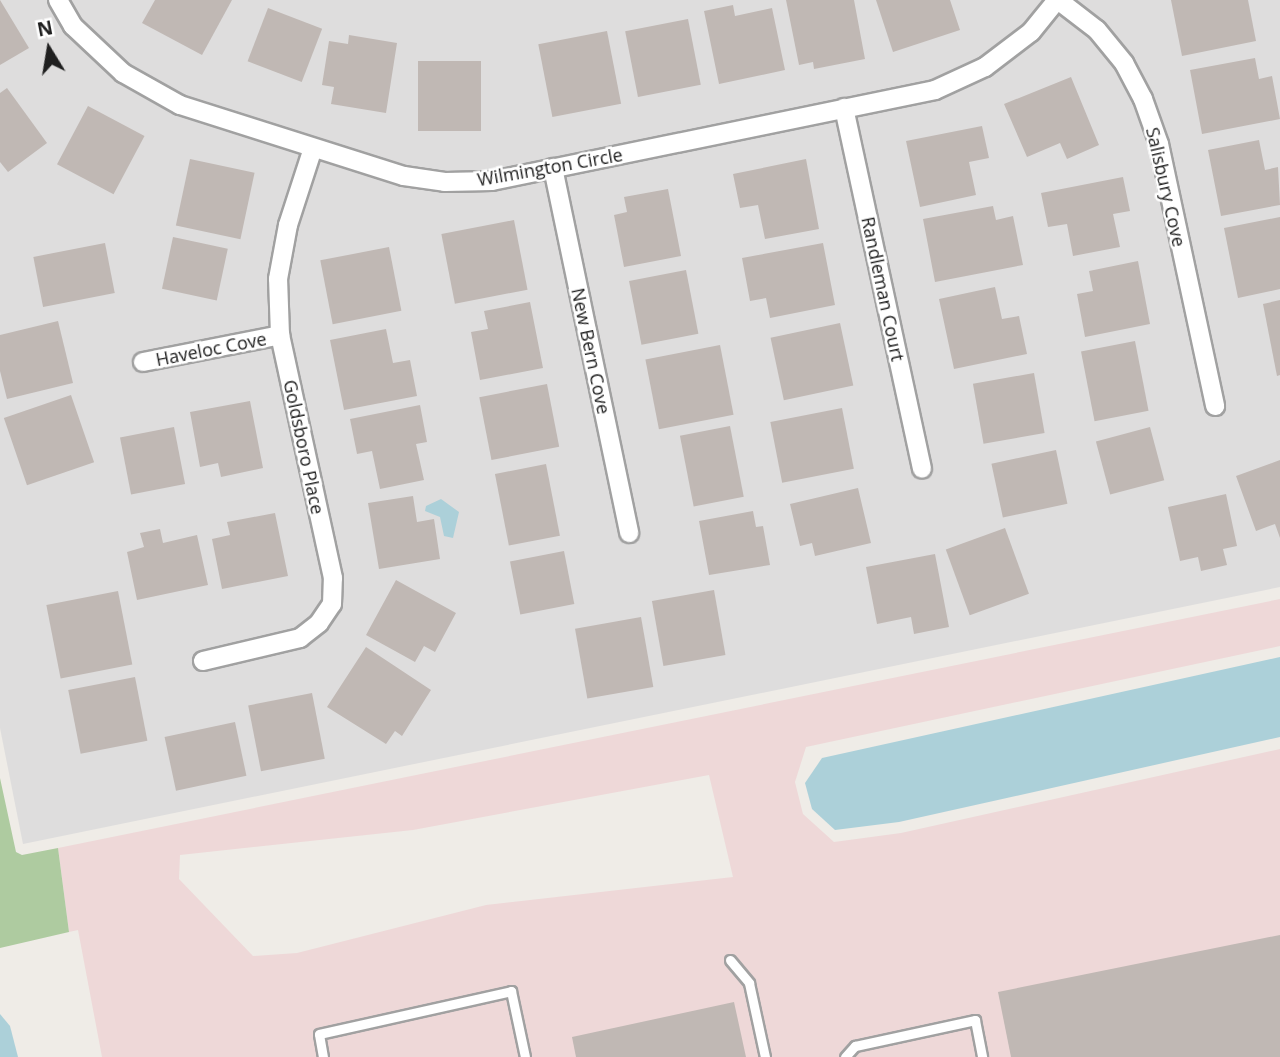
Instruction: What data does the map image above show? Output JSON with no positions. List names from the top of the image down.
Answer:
{
  "streets": {
    "street": [
      "Wilmington Circle",
      "Salisbury Cove",
      "Randleman Court",
      "Haveloc Cove",
      "New Bern Cove",
      "Goldsboro Place"
    ]
  },
  "crossings": [
    ["Wilmington Circle", "Salisbury Cove"],
    ["Wilmington Circle", "Randleman Court"],
    ["Wilmington Circle", "New Bern Cove"],
    ["Wilmington Circle", "Goldsboro Place"],
    ["Haveloc Cove", "Goldsboro Place"]
  ],
  "north": "top"
}
